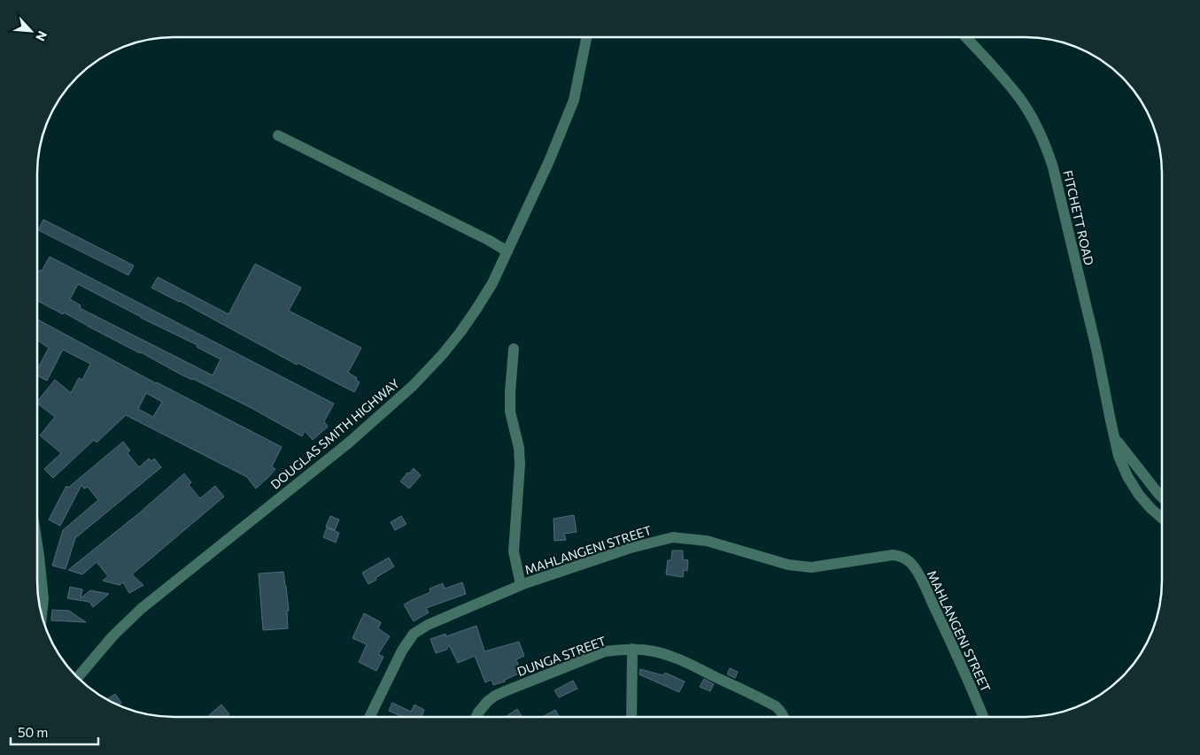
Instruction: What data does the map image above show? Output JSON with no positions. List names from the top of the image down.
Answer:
{
  "streets": {
    "street": [
      "FITCHETT ROAD",
      "DOUGLAS SMITH HIGHWAY",
      "MAHLANGENI STREET",
      "DUNGA STREET"
    ]
  },
  "scale_bar": "50 m",
  "north": "bottom right"
}
